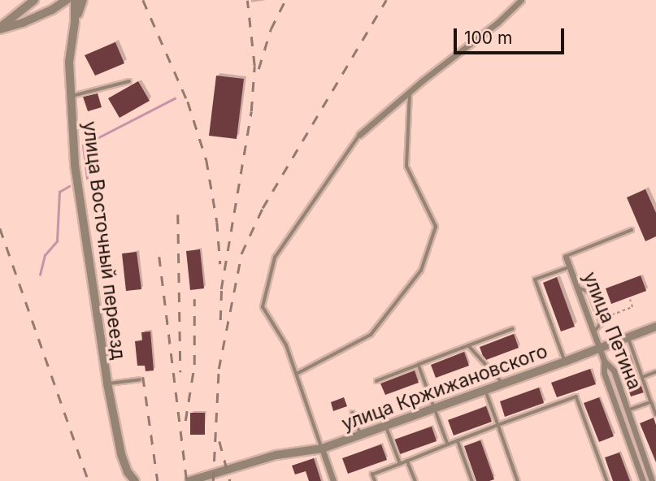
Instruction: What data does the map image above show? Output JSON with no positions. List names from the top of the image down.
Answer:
{
  "streets": {
    "street": ["улица Восточный переезд", "улица Петина", "улица Кржижановского"]
  },
  "crossings": [
    ["улица Петина", "улица Кржижановского"]
  ],
  "scale_bar": "100 m"
}
